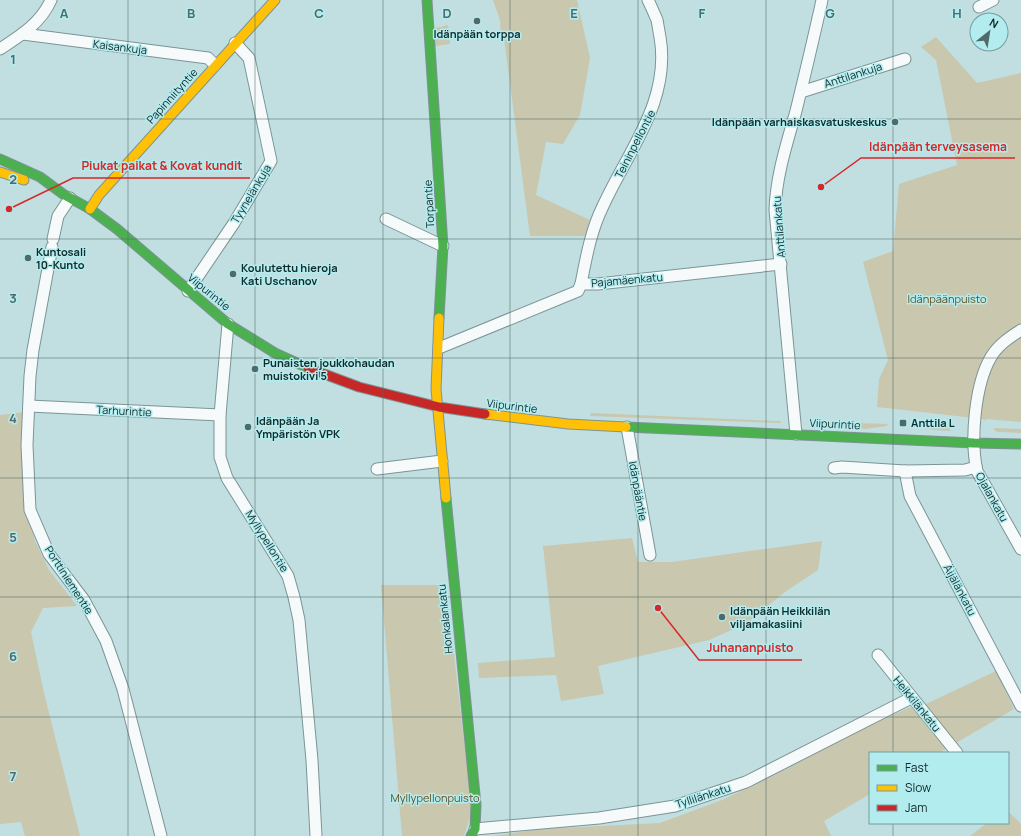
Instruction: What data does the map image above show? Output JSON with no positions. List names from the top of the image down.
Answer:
{
  "streets": {
    "main road": [
      "Papinniityntie",
      "Torpantie",
      "Viipurintie",
      "Honkalankatu"
    ],
    "street": [
      "Kaisankuja",
      "Anttilankuja",
      "Teininpellontie",
      "Tyynelänkuja",
      "Anttilankatu",
      "Pajamäenkatu",
      "Tarhurintie",
      "Idänpääntie",
      "Ojalankatu",
      "Myllypellontie",
      "Porttiniementie",
      "Äijälänkatu",
      "Heikkilänkatu",
      "Tyllilänkatu"
    ]
  },
  "crossings": [
    ["Kaisankuja", "Papinniityntie"],
    ["Anttilankuja", "Anttilankatu"],
    ["Papinniityntie", "Tyynelänkuja"],
    ["Papinniityntie", "Viipurintie"],
    ["Teininpellontie", "Pajamäenkatu"],
    ["Tyynelänkuja", "Viipurintie"],
    ["Torpantie", "Pajamäenkatu"],
    ["Torpantie", "Viipurintie"],
    ["Torpantie", "Honkalankatu"],
    ["Anttilankatu", "Pajamäenkatu"],
    ["Anttilankatu", "Viipurintie"],
    ["Viipurintie", "Idänpääntie"],
    ["Viipurintie", "Ojalankatu"],
    ["Viipurintie", "Myllypellontie"],
    ["Viipurintie", "Porttiniementie"],
    ["Viipurintie", "Honkalankatu"],
    ["Tarhurintie", "Myllypellontie"],
    ["Tarhurintie", "Porttiniementie"],
    ["Honkalankatu", "Tyllilänkatu"],
    ["Heikkilänkatu", "Tyllilänkatu"]
  ],
  "parks": ["Idänpäänpuisto", "Myllypellonpuisto"],
  "places": {
    "other": [
      "Idänpään torppa",
      "Idänpään varhaiskasvatuskeskus",
      "Idänpään terveysasema",
      "Piukat paikat & Kovat kundit",
      "Kuntosali 10-Kunto",
      "Koulutettu hieroja Kati Uschanov",
      "Punaisten joukkohaudan muistokivi 5",
      "Idänpään Ja Ympäristön VPK",
      "Juhananpuisto",
      "Idänpään Heikkilän viljamakasiini"
    ],
    "transit": ["Anttila L"]
  },
  "legend": ["Fast", "Slow", "Jam"],
  "north": "top right",
  "grid": {
    "columns": [
      "A",
      "B",
      "C",
      "D",
      "E",
      "F",
      "G",
      "H"
    ],
    "rows": [
      "1",
      "2",
      "3",
      "4",
      "5",
      "6",
      "7"
    ]
  }
}
